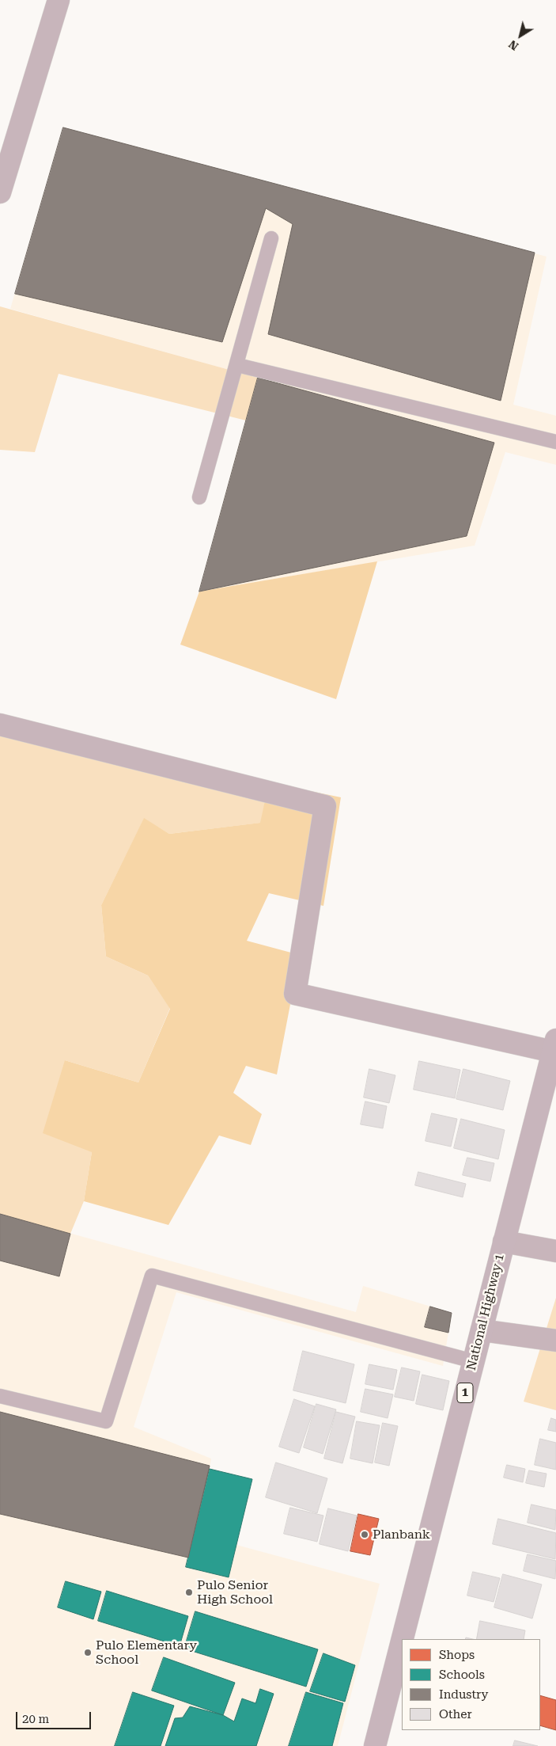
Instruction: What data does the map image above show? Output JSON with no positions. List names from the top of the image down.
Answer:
{
  "streets": {
    "highway": ["National Highway 1", "1"]
  },
  "places": ["Planbank", "Pulo Senior High School", "Pulo Elementary School"],
  "legend": [
    "Shops",
    "Schools",
    "Industry",
    "Other"
  ],
  "scale_bar": "20 m",
  "north": "bottom left"
}
